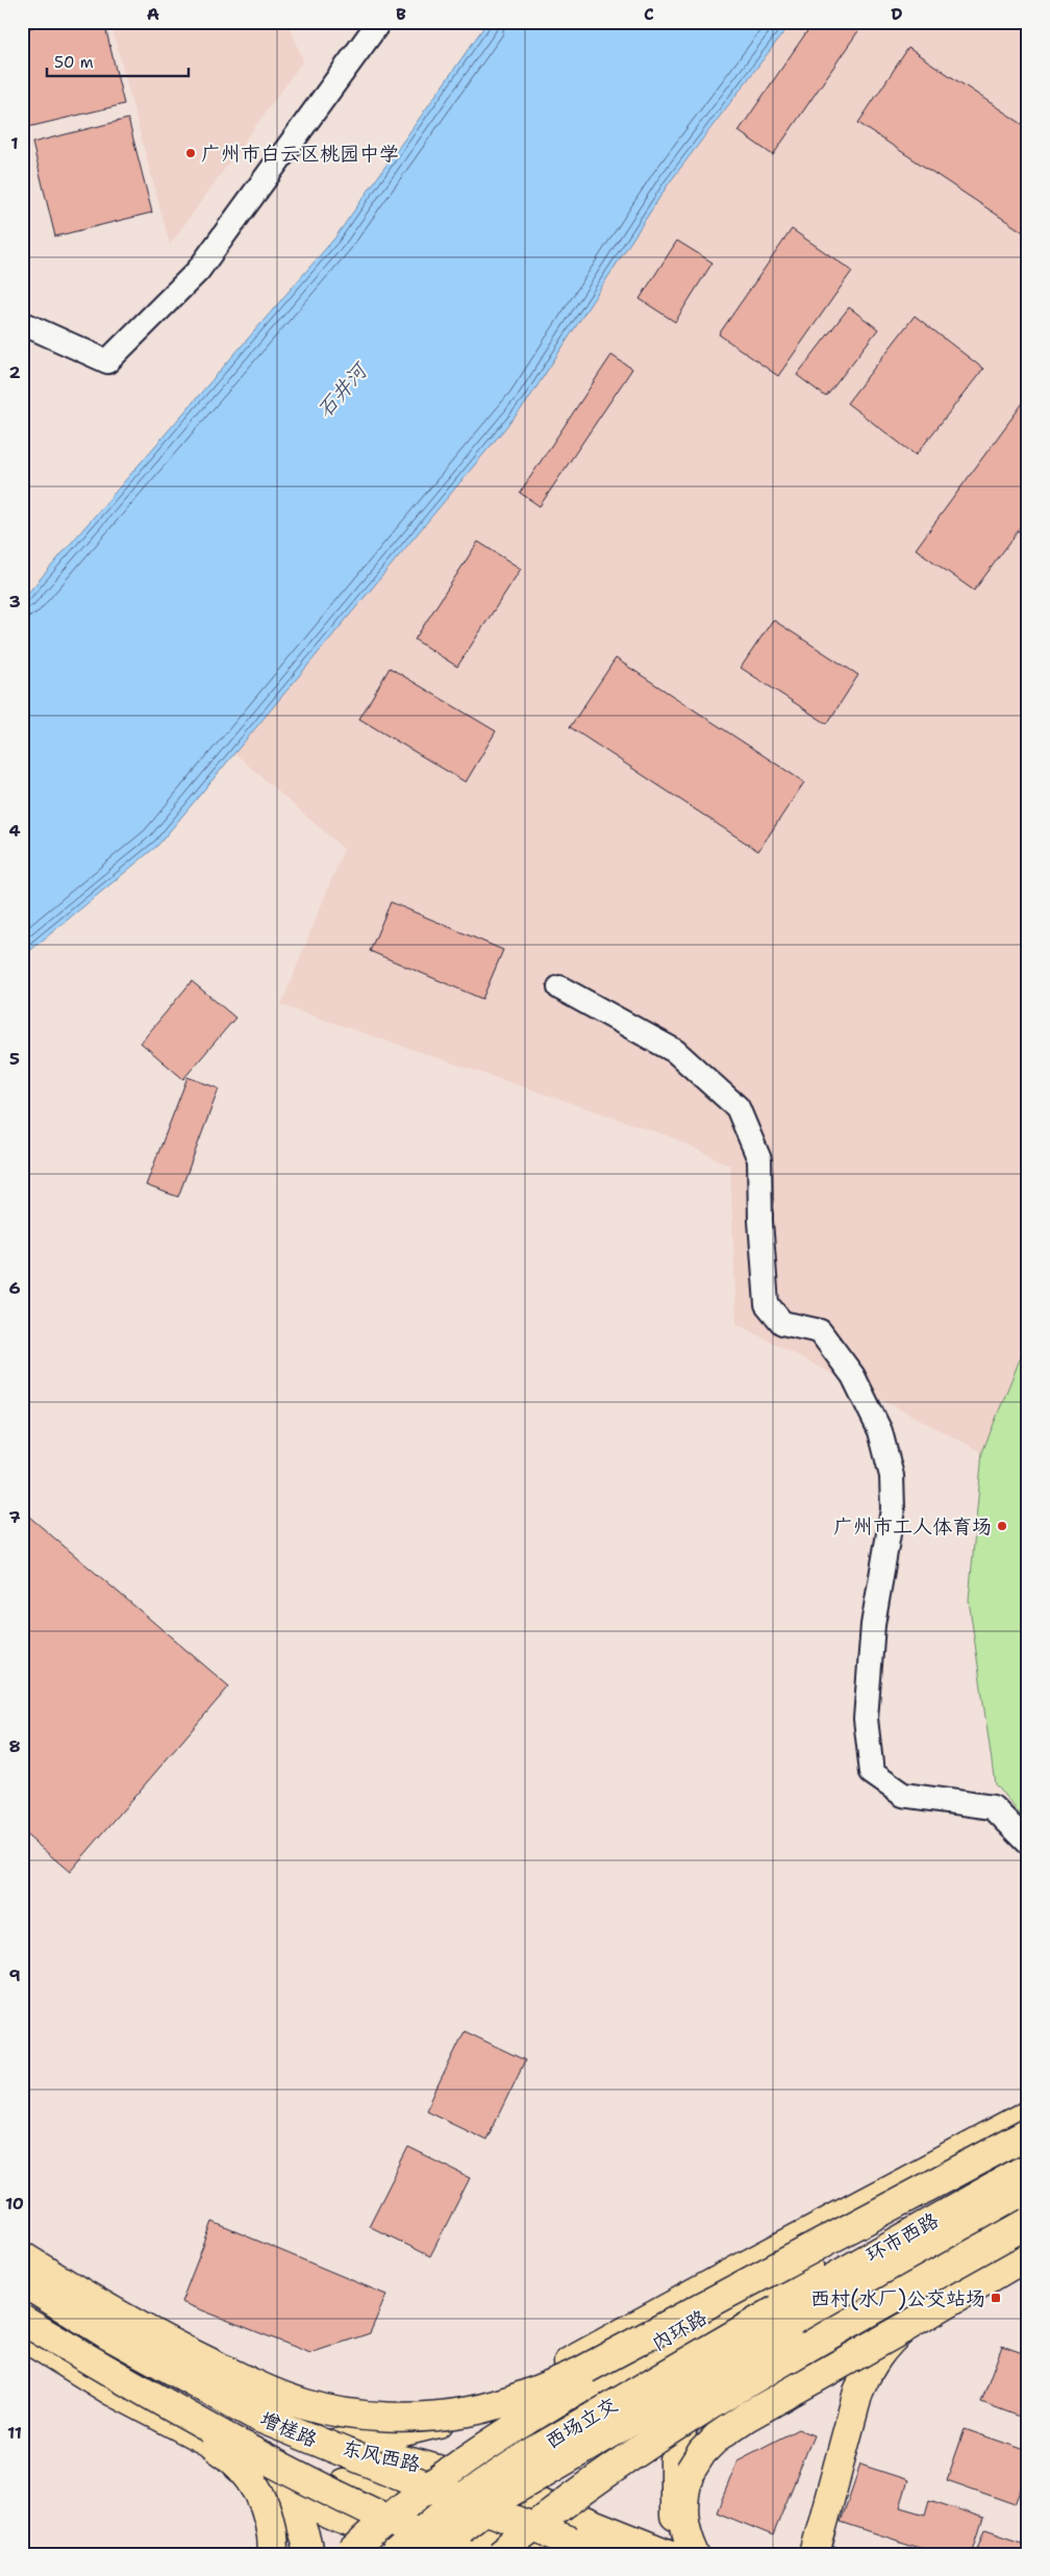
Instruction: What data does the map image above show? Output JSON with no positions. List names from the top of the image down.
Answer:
{
  "streets": {
    "main road": [
      "环市西路",
      "内环路",
      "西场立交",
      "增槎路",
      "东风西路"
    ]
  },
  "crossings": [
    ["环市西路", "西场立交"]
  ],
  "water": ["石井河"],
  "places": {
    "other": ["广州市白云区桃园中学", "广州市工人体育场"],
    "transit": ["西村(水厂)公交站场"]
  },
  "scale_bar": "50 m",
  "grid": {
    "columns": [
      "A",
      "B",
      "C",
      "D"
    ],
    "rows": [
      "1",
      "2",
      "3",
      "4",
      "5",
      "6",
      "7",
      "8",
      "9",
      "10",
      "11"
    ]
  }
}
